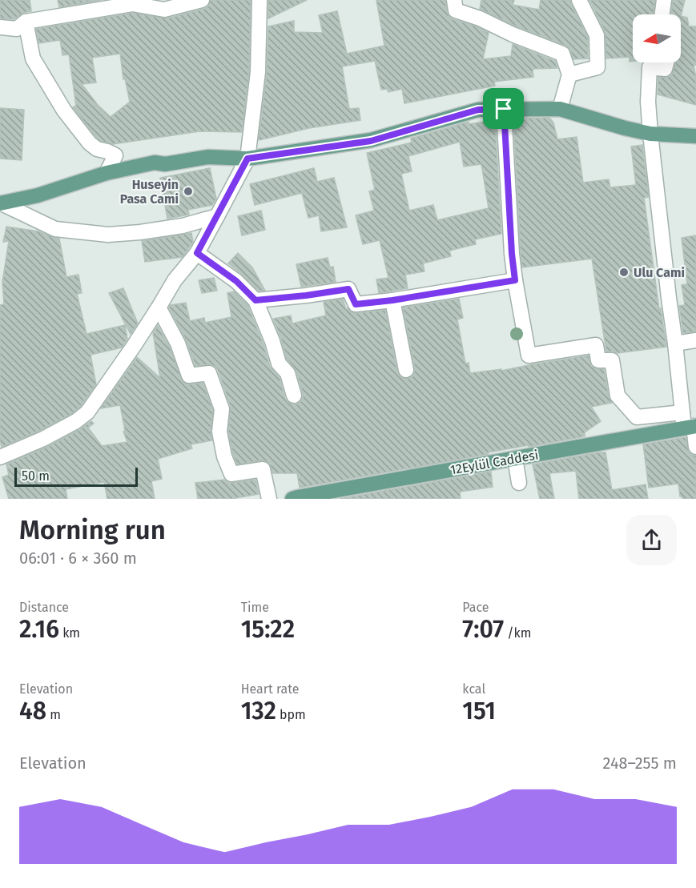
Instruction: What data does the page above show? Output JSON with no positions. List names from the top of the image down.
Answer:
{
  "streets": {
    "main road": ["12Eylül Caddesi"]
  },
  "places": ["Huseyin Pasa Cami", "Ulu Cami"],
  "scale_bar": "50 m",
  "north": "left",
  "page": {
    "scale": "50 m",
    "heading": ["Morning run", "06:01 · 6 × 360 m"],
    "stats": [
      ["Distance", "2.16 km"],
      ["Time", "15:22"],
      ["Pace", "7:07 /km"],
      ["Elevation", "48 m"],
      ["Heart rate", "132 bpm"],
      ["kcal", "151"]
    ],
    "chart": ["Elevation", "248–255 m"]
  }
}
